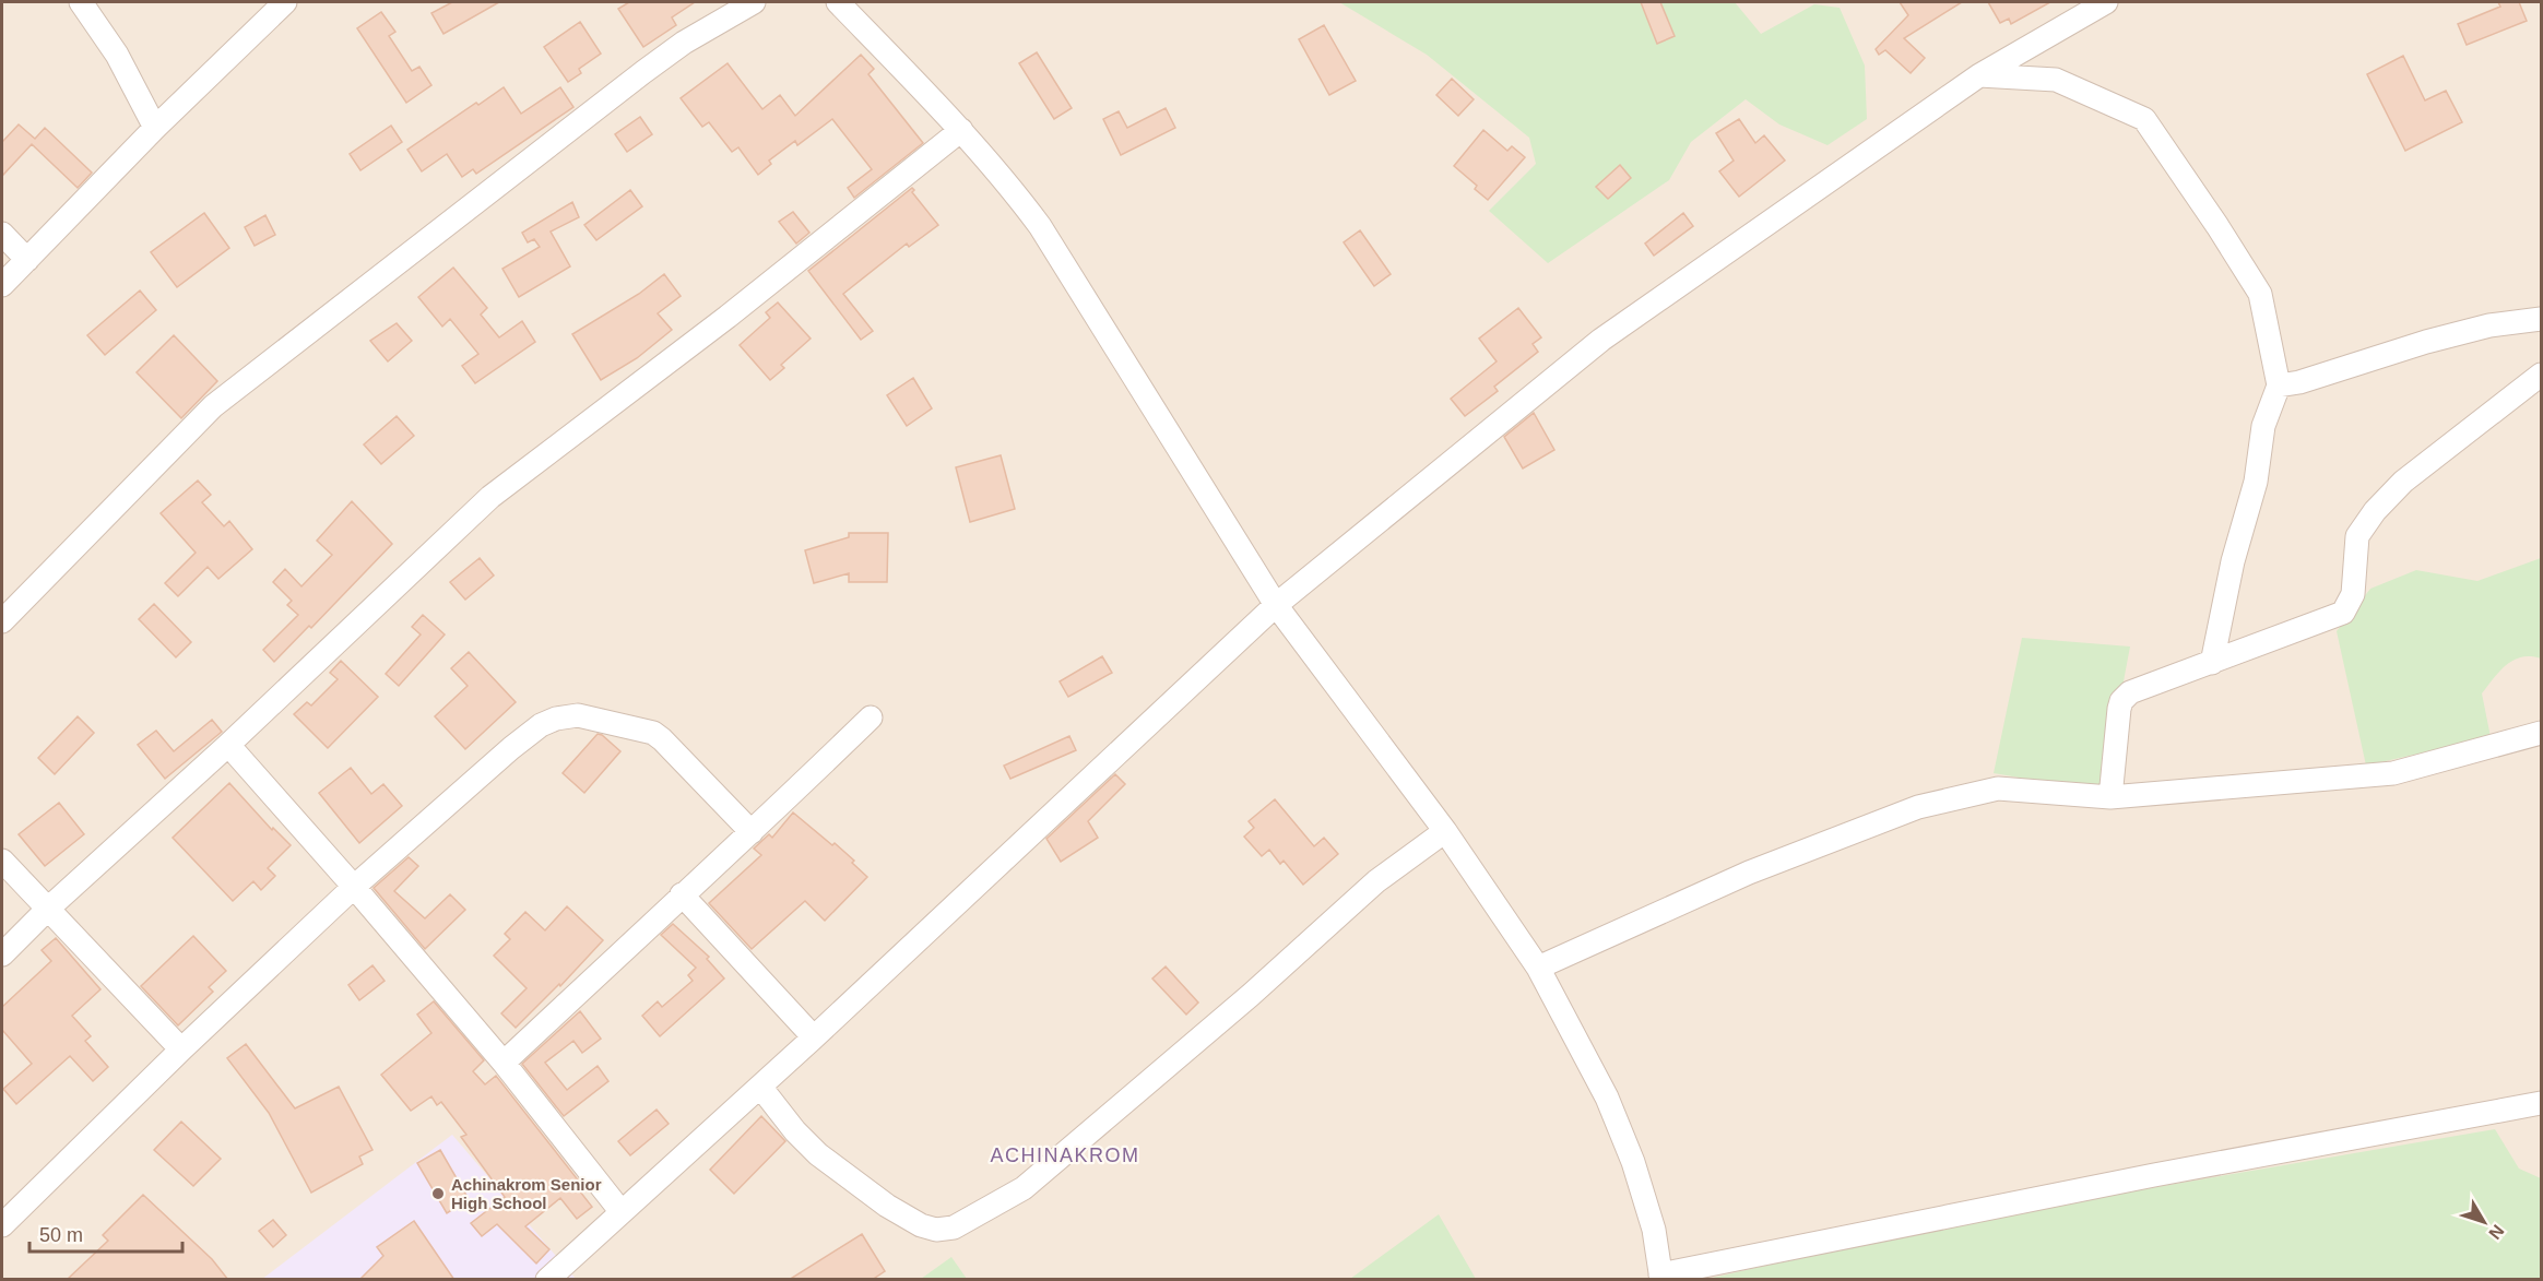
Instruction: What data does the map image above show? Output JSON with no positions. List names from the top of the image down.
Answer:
{
  "districts": ["ACHINAKROM"],
  "places": ["Achinakrom Senior High School"],
  "scale_bar": "50 m",
  "north": "bottom right"
}
